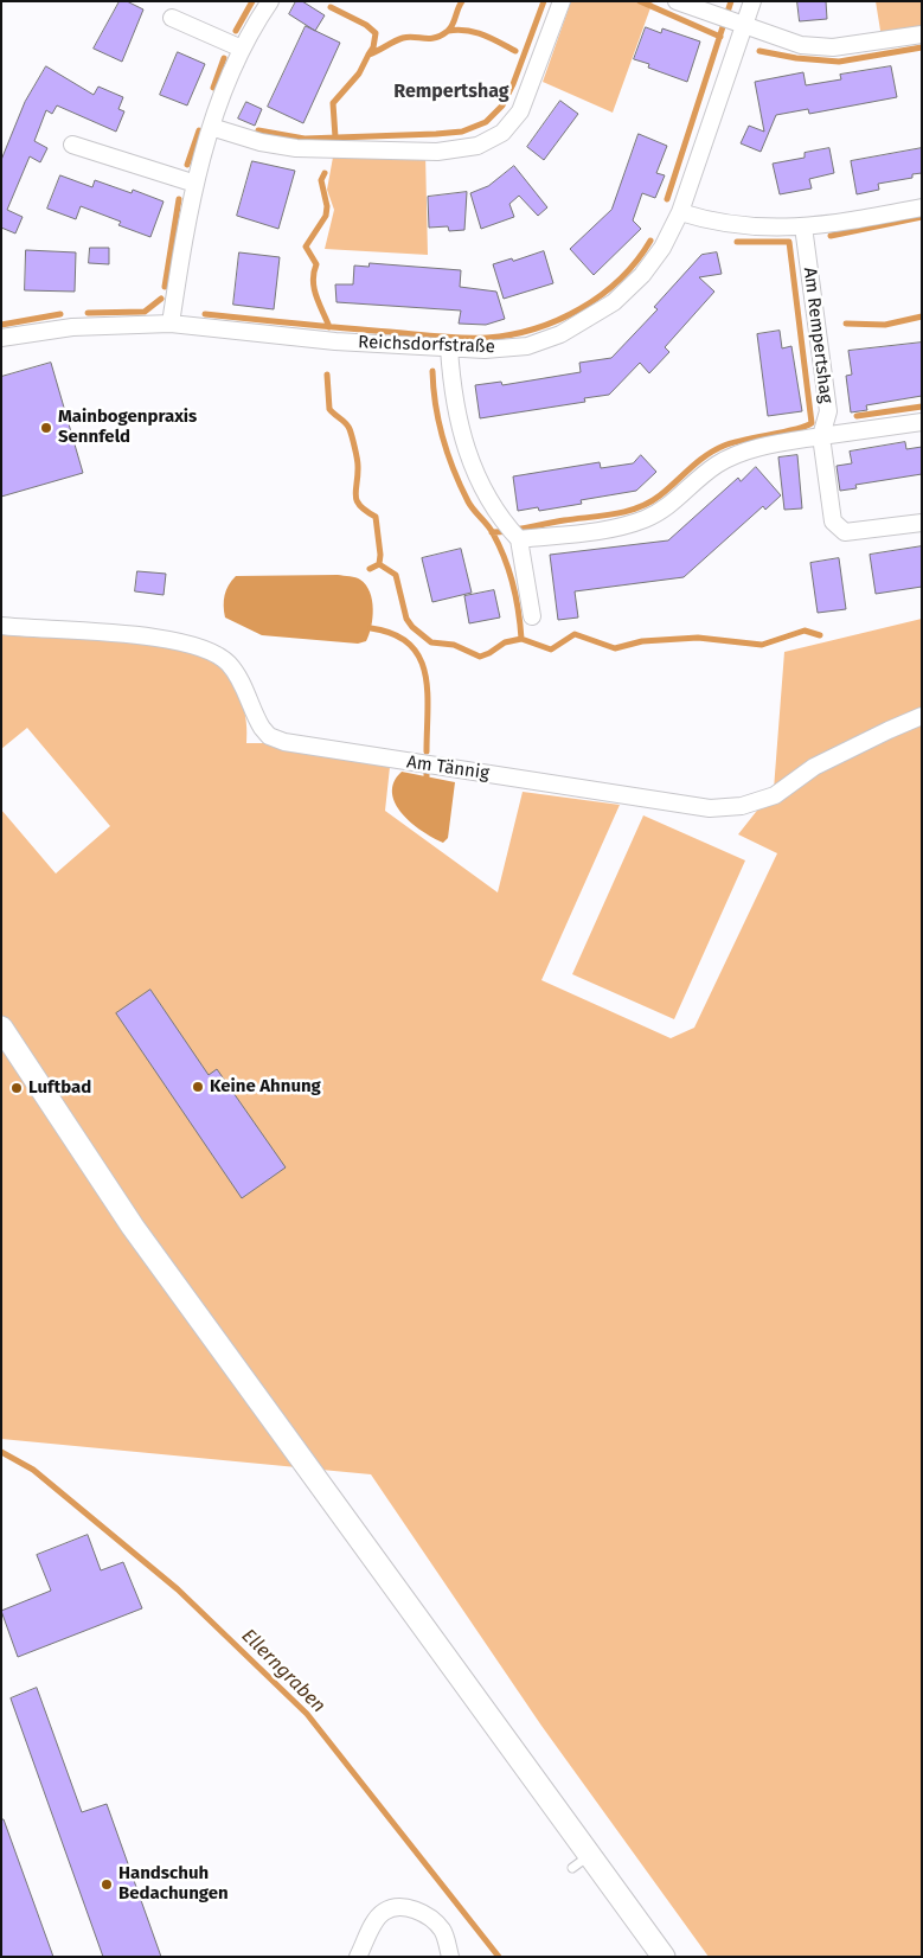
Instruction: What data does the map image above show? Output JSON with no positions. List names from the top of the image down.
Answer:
{
  "streets": {
    "street": ["Am Rempertshag", "Reichsdorfstraße", "Am Tännig"]
  },
  "districts": ["Rempertshag"],
  "water": ["Ellerngraben"],
  "places": [
    "Mainbogenpraxis Sennfeld",
    "Keine Ahnung",
    "Luftbad",
    "Handschuh Bedachungen"
  ]
}
